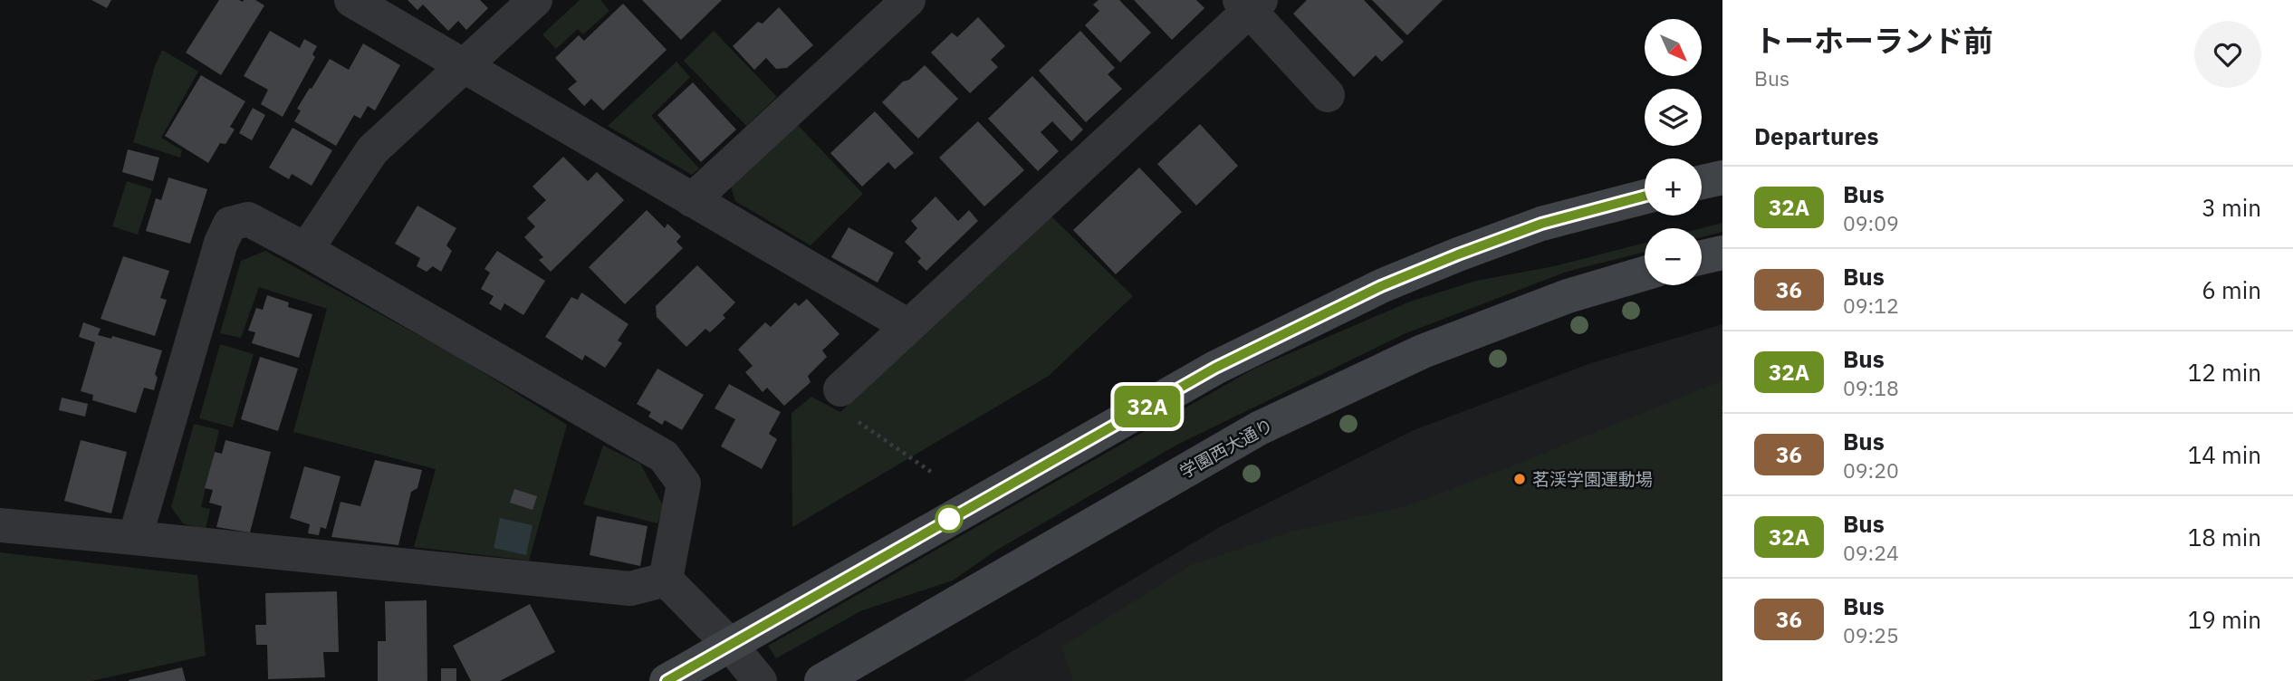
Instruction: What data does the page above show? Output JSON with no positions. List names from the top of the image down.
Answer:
{
  "streets": {
    "main road": ["学園西大通り"]
  },
  "places": ["茗渓学園運動場"],
  "lines": ["bus line 32A"],
  "north": "bottom right",
  "page": {
    "on_map": "32A",
    "heading": [
      ["トーホーランド前", "Bus"],
      "Departures"
    ],
    "map_buttons": ["+", "−"],
    "list": [
      {
        "mark": "32A",
        "name": "Bus",
        "note": "09:09",
        "value": "3 min"
      },
      {
        "mark": "36",
        "name": "Bus",
        "note": "09:12",
        "value": "6 min"
      },
      {
        "mark": "32A",
        "name": "Bus",
        "note": "09:18",
        "value": "12 min"
      },
      {
        "mark": "36",
        "name": "Bus",
        "note": "09:20",
        "value": "14 min"
      },
      {
        "mark": "32A",
        "name": "Bus",
        "note": "09:24",
        "value": "18 min"
      },
      {
        "mark": "36",
        "name": "Bus",
        "note": "09:25",
        "value": "19 min"
      }
    ]
  }
}
